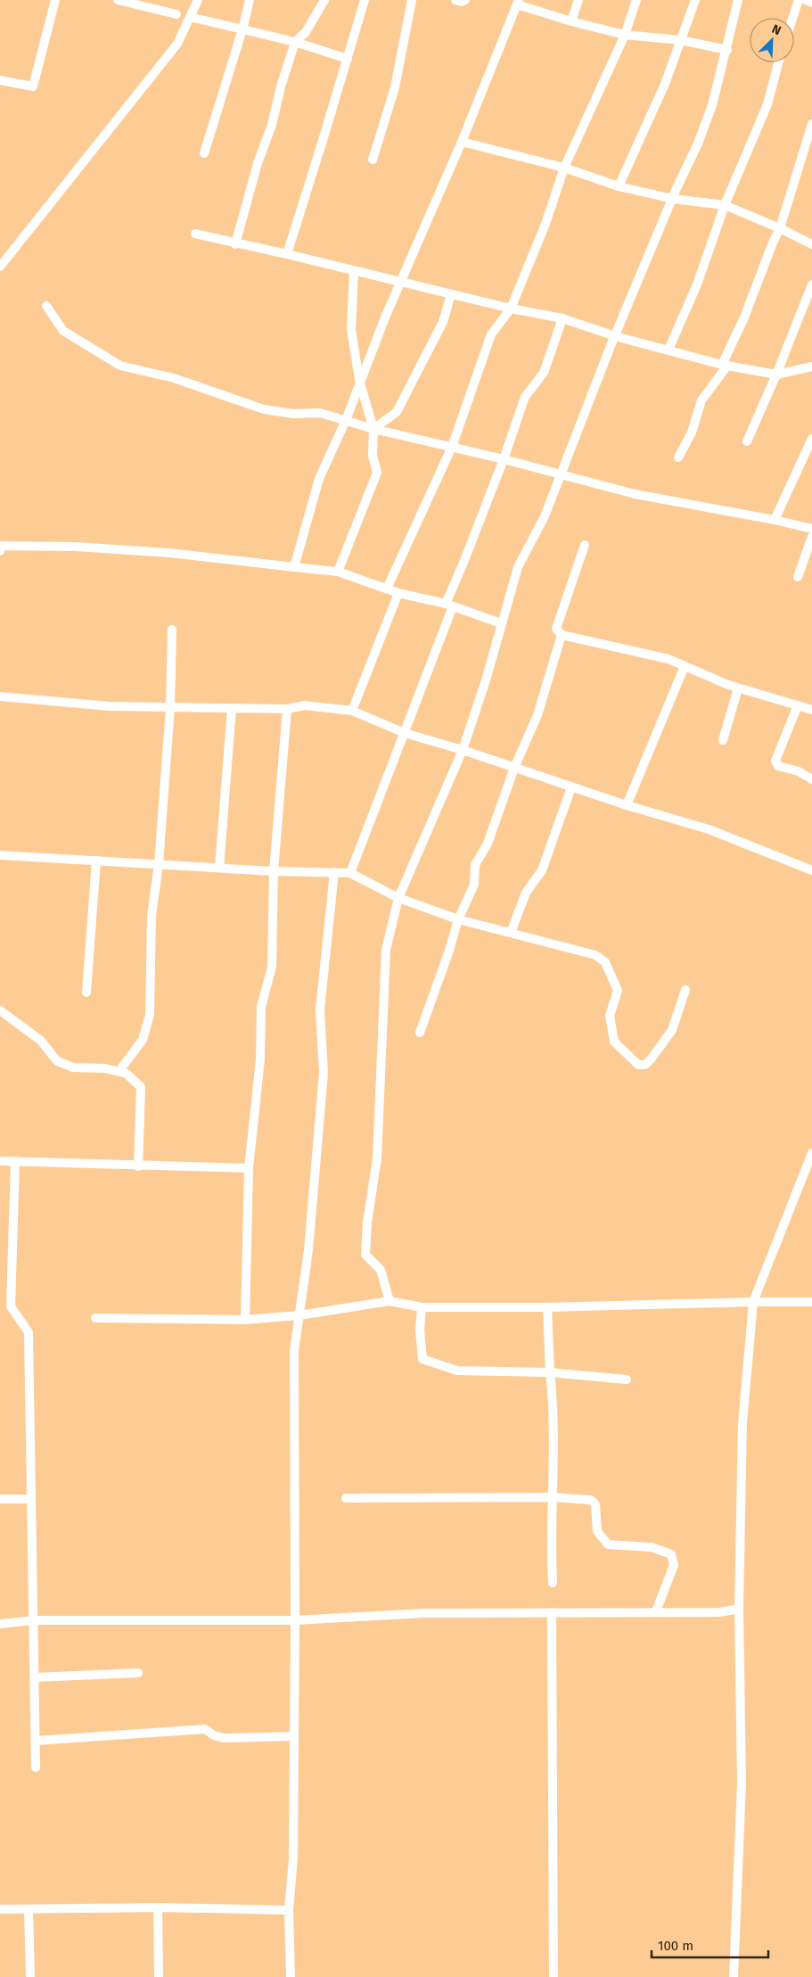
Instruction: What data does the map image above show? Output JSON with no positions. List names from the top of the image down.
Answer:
{
  "scale_bar": "100 m",
  "north": "top right"
}
